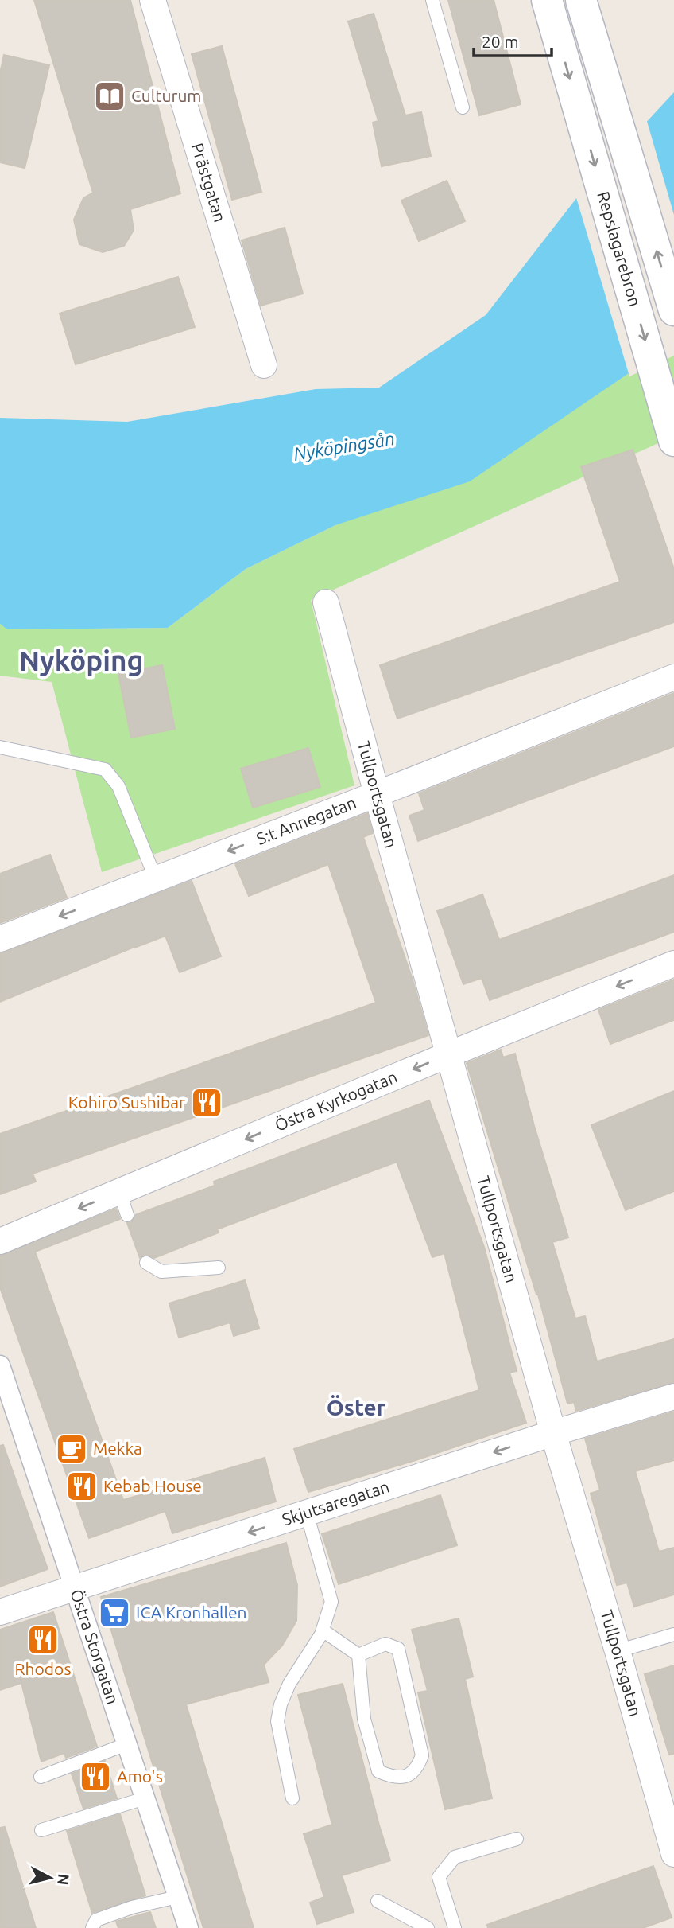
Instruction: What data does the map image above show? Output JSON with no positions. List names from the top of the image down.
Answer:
{
  "streets": {
    "main road": ["Repslagarebron"],
    "street": [
      "Prästgatan",
      "Tullportsgatan",
      "S:t Annegatan",
      "Östra Kyrkogatan",
      "Skjutsaregatan",
      "Östra Storgatan"
    ]
  },
  "crossings": [
    ["Tullportsgatan", "S:t Annegatan"],
    ["Tullportsgatan", "Östra Kyrkogatan"],
    ["Tullportsgatan", "Skjutsaregatan"],
    ["Skjutsaregatan", "Östra Storgatan"]
  ],
  "one_way": ["S:t Annegatan", "Östra Kyrkogatan", "Skjutsaregatan"],
  "districts": ["Nyköping", "Öster"],
  "water": ["Nyköpingsån"],
  "places": {
    "library": ["Culturum"],
    "restaurant": [
      "Kohiro Sushibar",
      "Kebab House",
      "Rhodos",
      "Amo's"
    ],
    "cafe": ["Mekka"],
    "supermarket": ["ICA Kronhallen"]
  },
  "scale_bar": "20 m",
  "north": "right"
}
